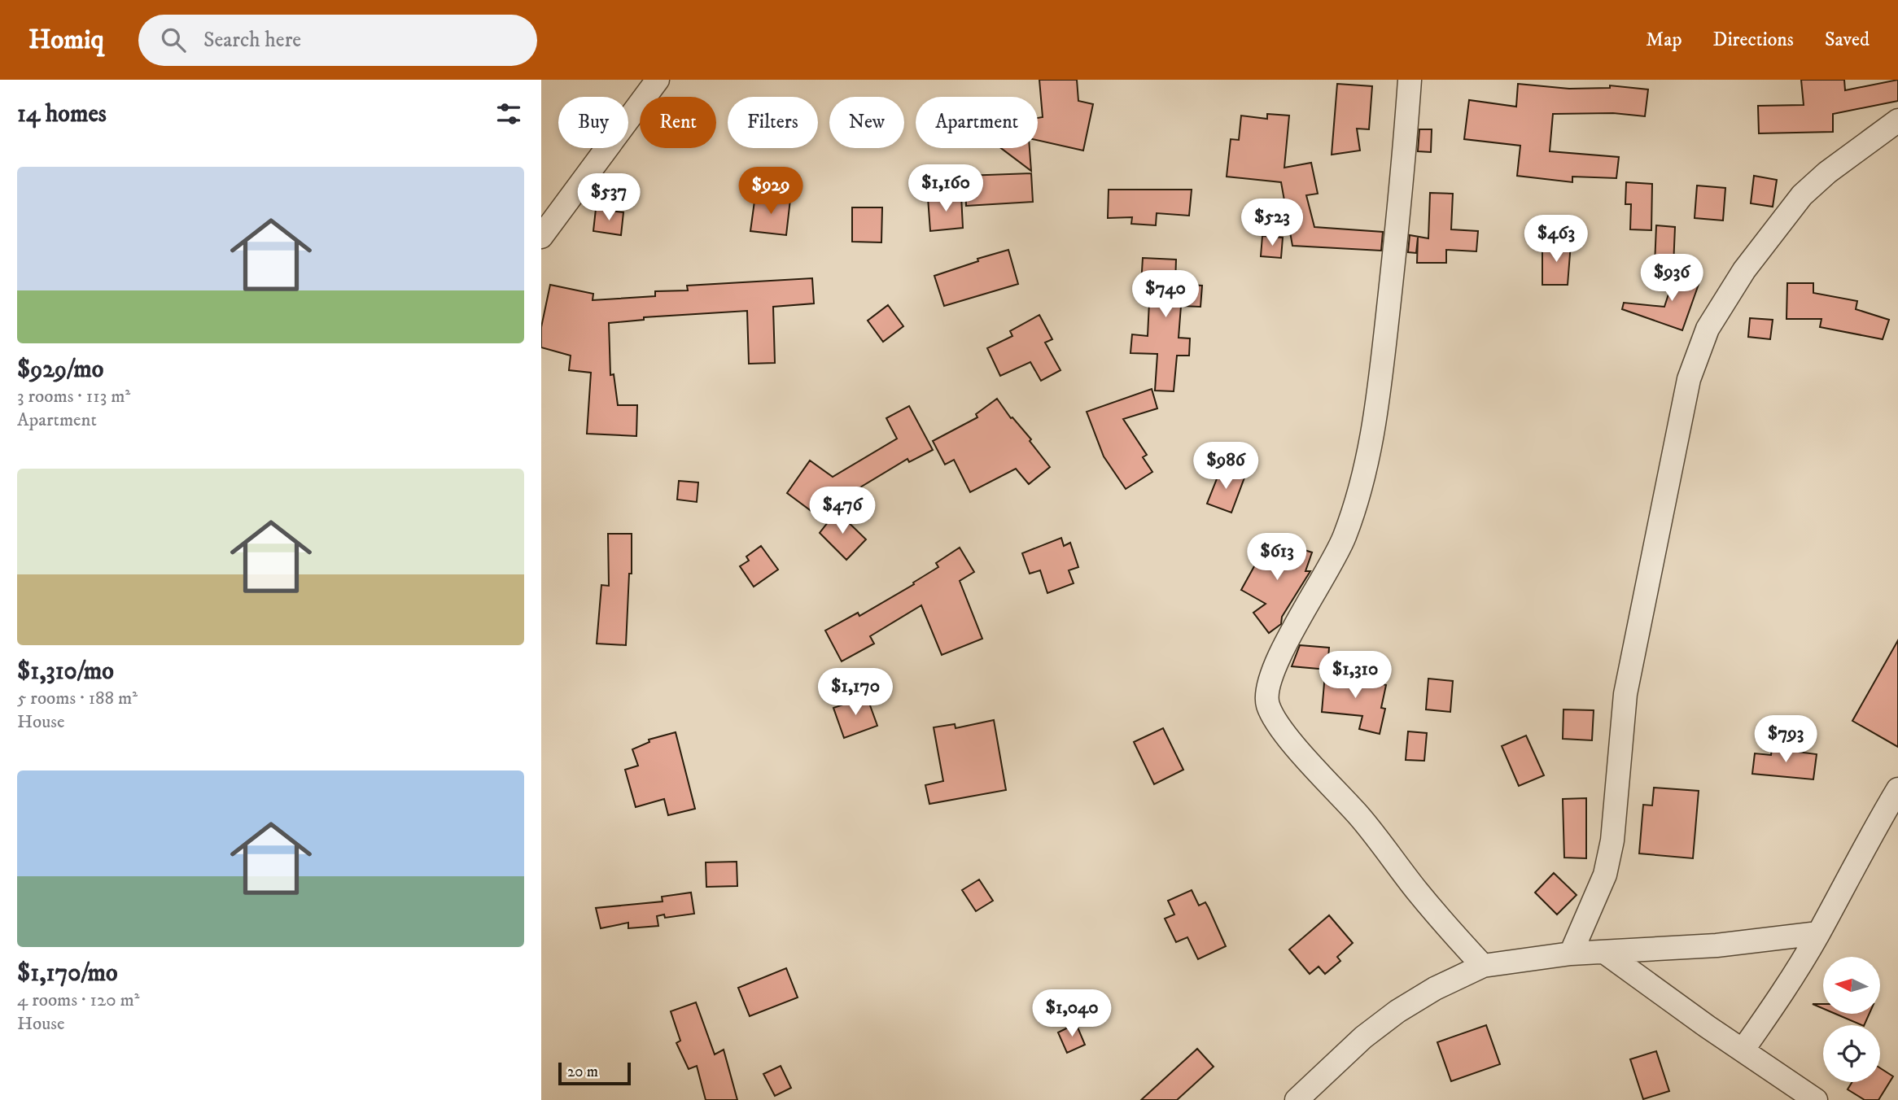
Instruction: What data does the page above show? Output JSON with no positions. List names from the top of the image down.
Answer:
{
  "scale_bar": "20 m",
  "north": "left",
  "page": {
    "header": "Homiq",
    "search": "Search here",
    "nav": ["Map", "Directions", "Saved"],
    "heading": "14 homes",
    "chip": [
      "Buy",
      "Rent",
      "Filters",
      "New",
      "Apartment"
    ],
    "list": [
      {
        "name": "$929/mo",
        "note": "3 rooms · 113 m² · Apartment"
      },
      {
        "name": "$1,310/mo",
        "note": "5 rooms · 188 m² · House"
      },
      {
        "name": "$1,170/mo",
        "note": "4 rooms · 120 m² · House"
      }
    ],
    "price": [
      "$1,160",
      "$929",
      "$537",
      "$523",
      "$463",
      "$936",
      "$740",
      "$986",
      "$476",
      "$613",
      "$1,310",
      "$1,170",
      "$793",
      "$1,040"
    ],
    "scale": "20 m"
  }
}
